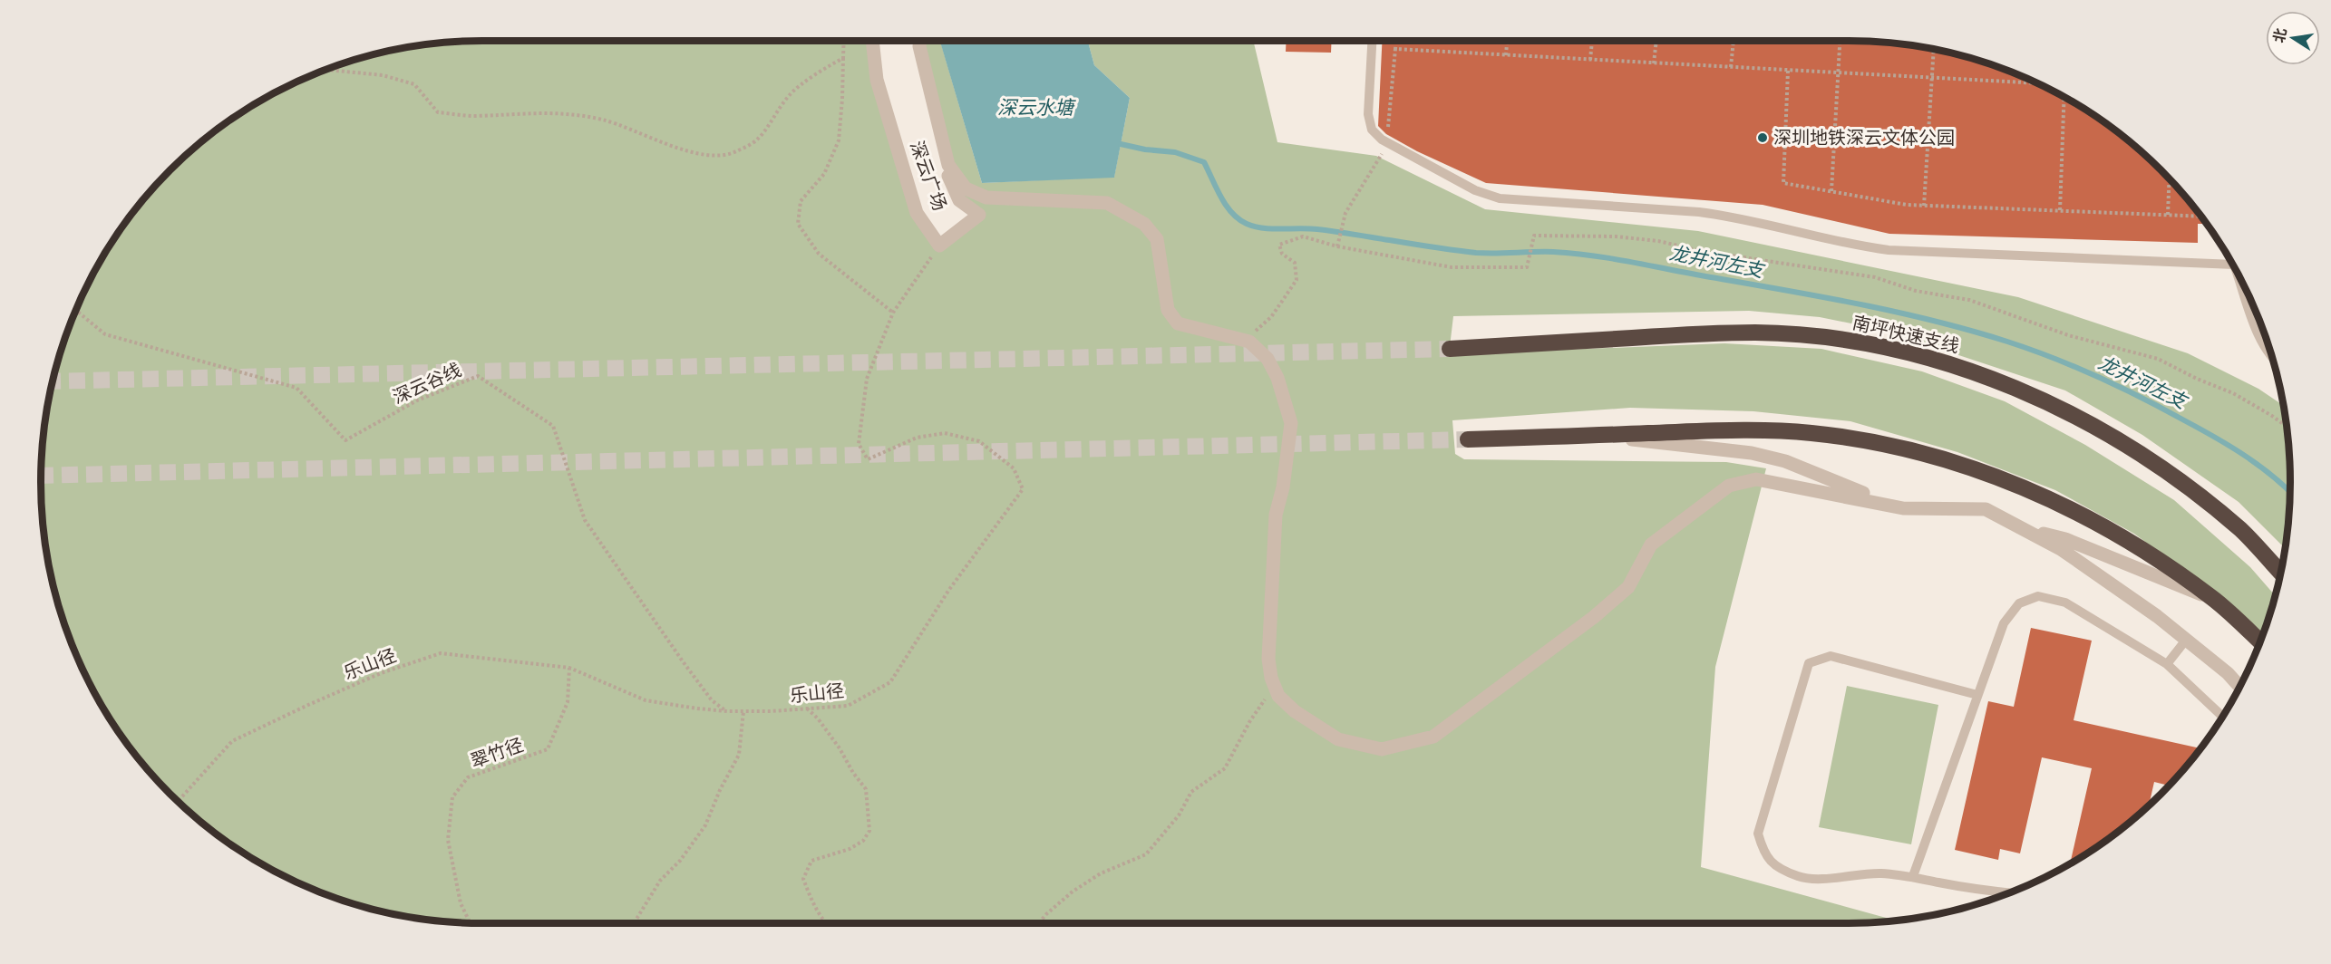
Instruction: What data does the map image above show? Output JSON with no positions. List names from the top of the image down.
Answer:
{
  "streets": {
    "highway": ["南坪快速支线"],
    "street": ["深云广场"],
    "path": ["深云谷线", "乐山径", "翠竹径"]
  },
  "crossings": [
    ["深云广场", "乐山径"],
    ["深云谷线", "乐山径"],
    ["乐山径", "翠竹径"]
  ],
  "water": ["深云水塘", "龙井河左支"],
  "places": ["深圳地铁深云文体公园"],
  "north": "left"
}
